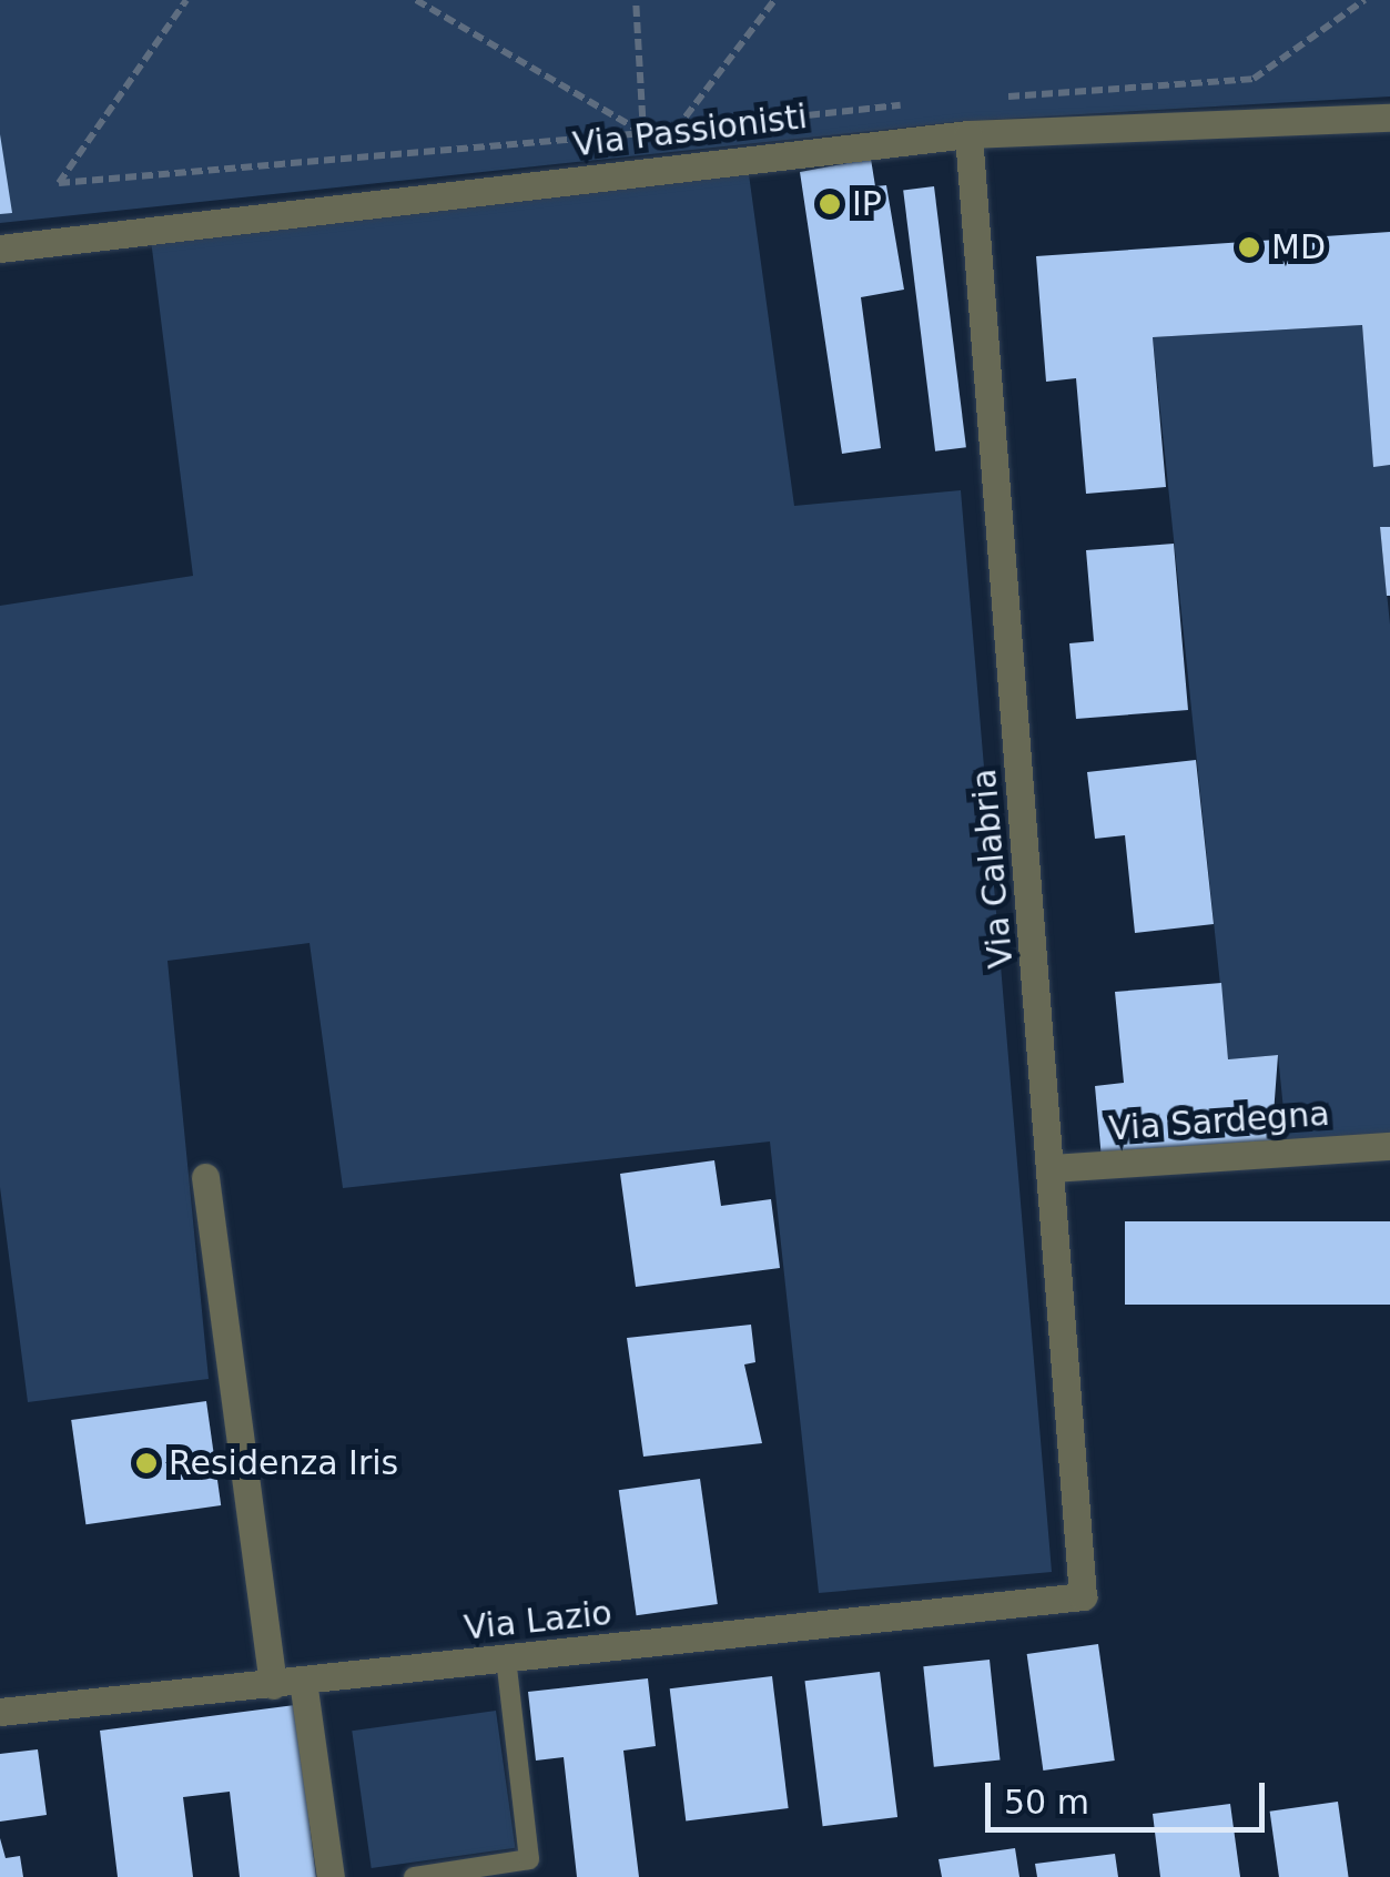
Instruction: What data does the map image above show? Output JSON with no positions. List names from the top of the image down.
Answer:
{
  "streets": {
    "street": [
      "Via Passionisti",
      "Via Calabria",
      "Via Sardegna",
      "Via Lazio"
    ]
  },
  "crossings": [
    ["Via Passionisti", "Via Calabria"],
    ["Via Calabria", "Via Sardegna"],
    ["Via Calabria", "Via Lazio"]
  ],
  "places": ["IP", "MD", "Residenza Iris"],
  "scale_bar": "50 m"
}
